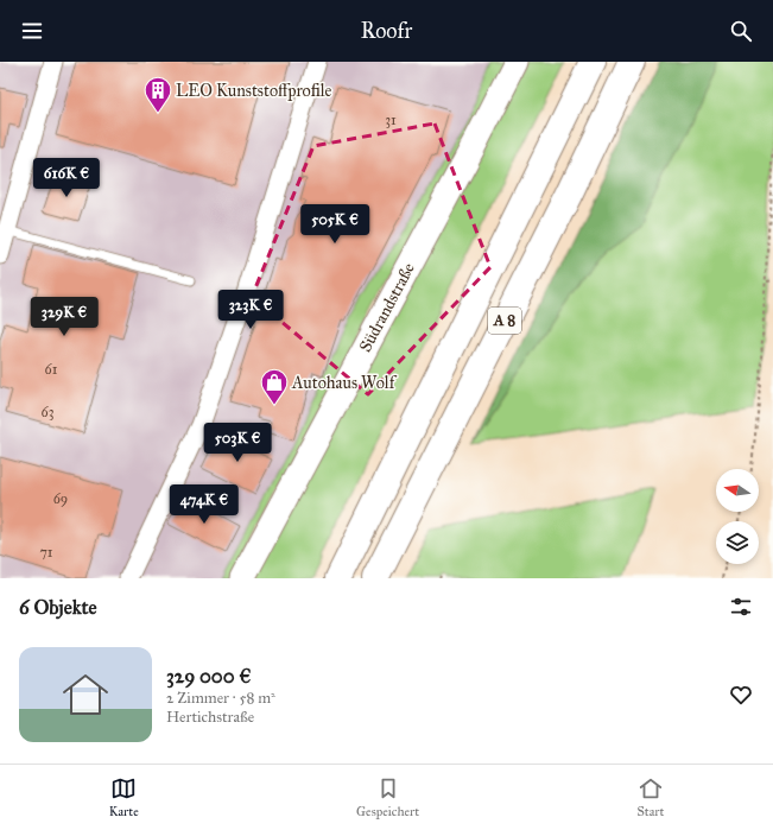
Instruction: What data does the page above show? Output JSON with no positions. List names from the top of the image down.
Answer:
{
  "streets": {
    "highway": ["A 8"],
    "main road": ["Südrandstraße"]
  },
  "places": {
    "building": ["LEO Kunststoffprofile"],
    "shop": ["Autohaus Wolf"]
  },
  "house_numbers": [
    "31",
    "61",
    "63",
    "69",
    "71"
  ],
  "north": "left",
  "page": {
    "header": "Roofr",
    "price": [
      "616K €",
      "505K €",
      "323K €",
      "329K €",
      "503K €",
      "474K €"
    ],
    "heading": "6 Objekte",
    "list": [
      {
        "name": "329 000 €",
        "note": "2 Zimmer · 58 m² · Hertichstraße"
      }
    ],
    "tabs": ["Karte", "Gespeichert", "Start"]
  }
}
